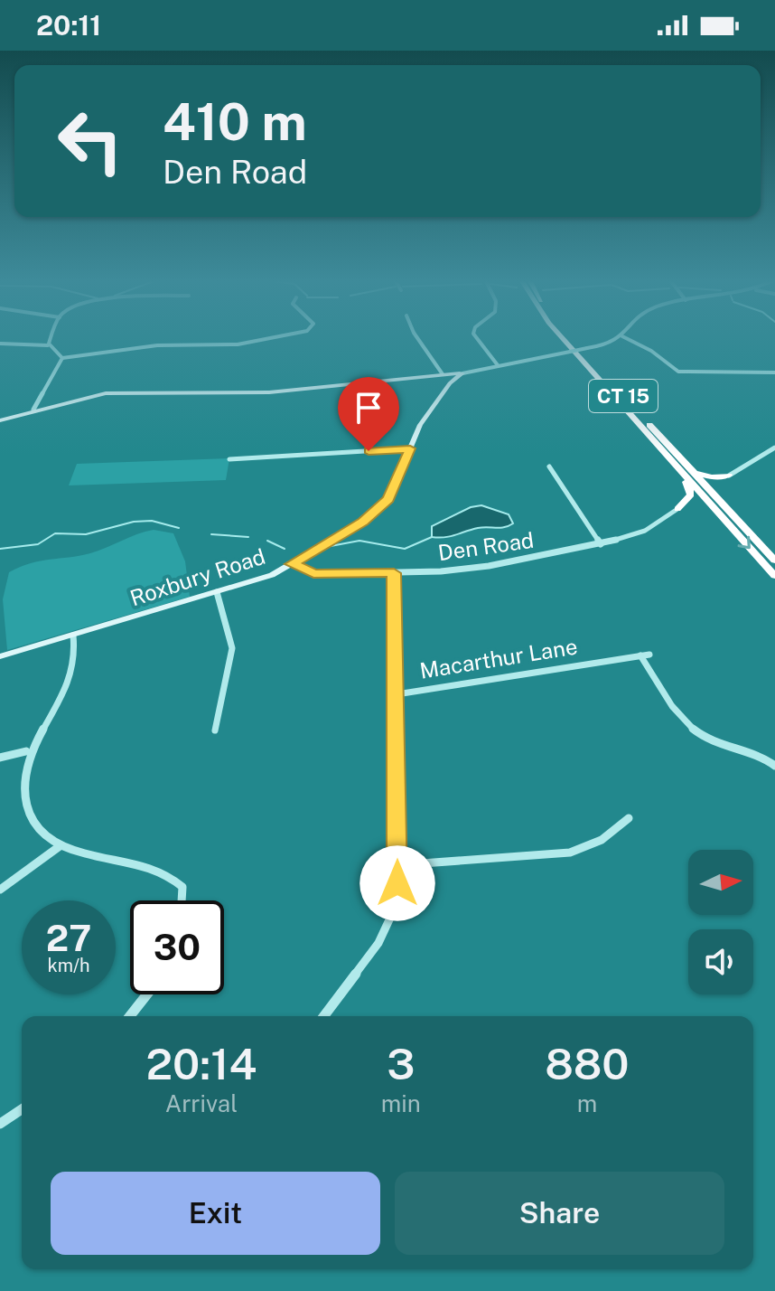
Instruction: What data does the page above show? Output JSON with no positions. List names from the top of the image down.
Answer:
{
  "streets": {
    "highway": ["CT 15"],
    "street": ["Den Road", "Roxbury Road", "Macarthur Lane"]
  },
  "crossings": [
    ["Den Road", "Roxbury Road"]
  ],
  "north": "right",
  "page": {
    "status": "20:11",
    "turn": ["410 m", "Den Road"],
    "speed": "27 km/h",
    "limit": "30",
    "eta": [
      "20:14",
      "Arrival",
      "3",
      "min",
      "880",
      "m"
    ],
    "buttons": ["Exit", "Share"]
  }
}
